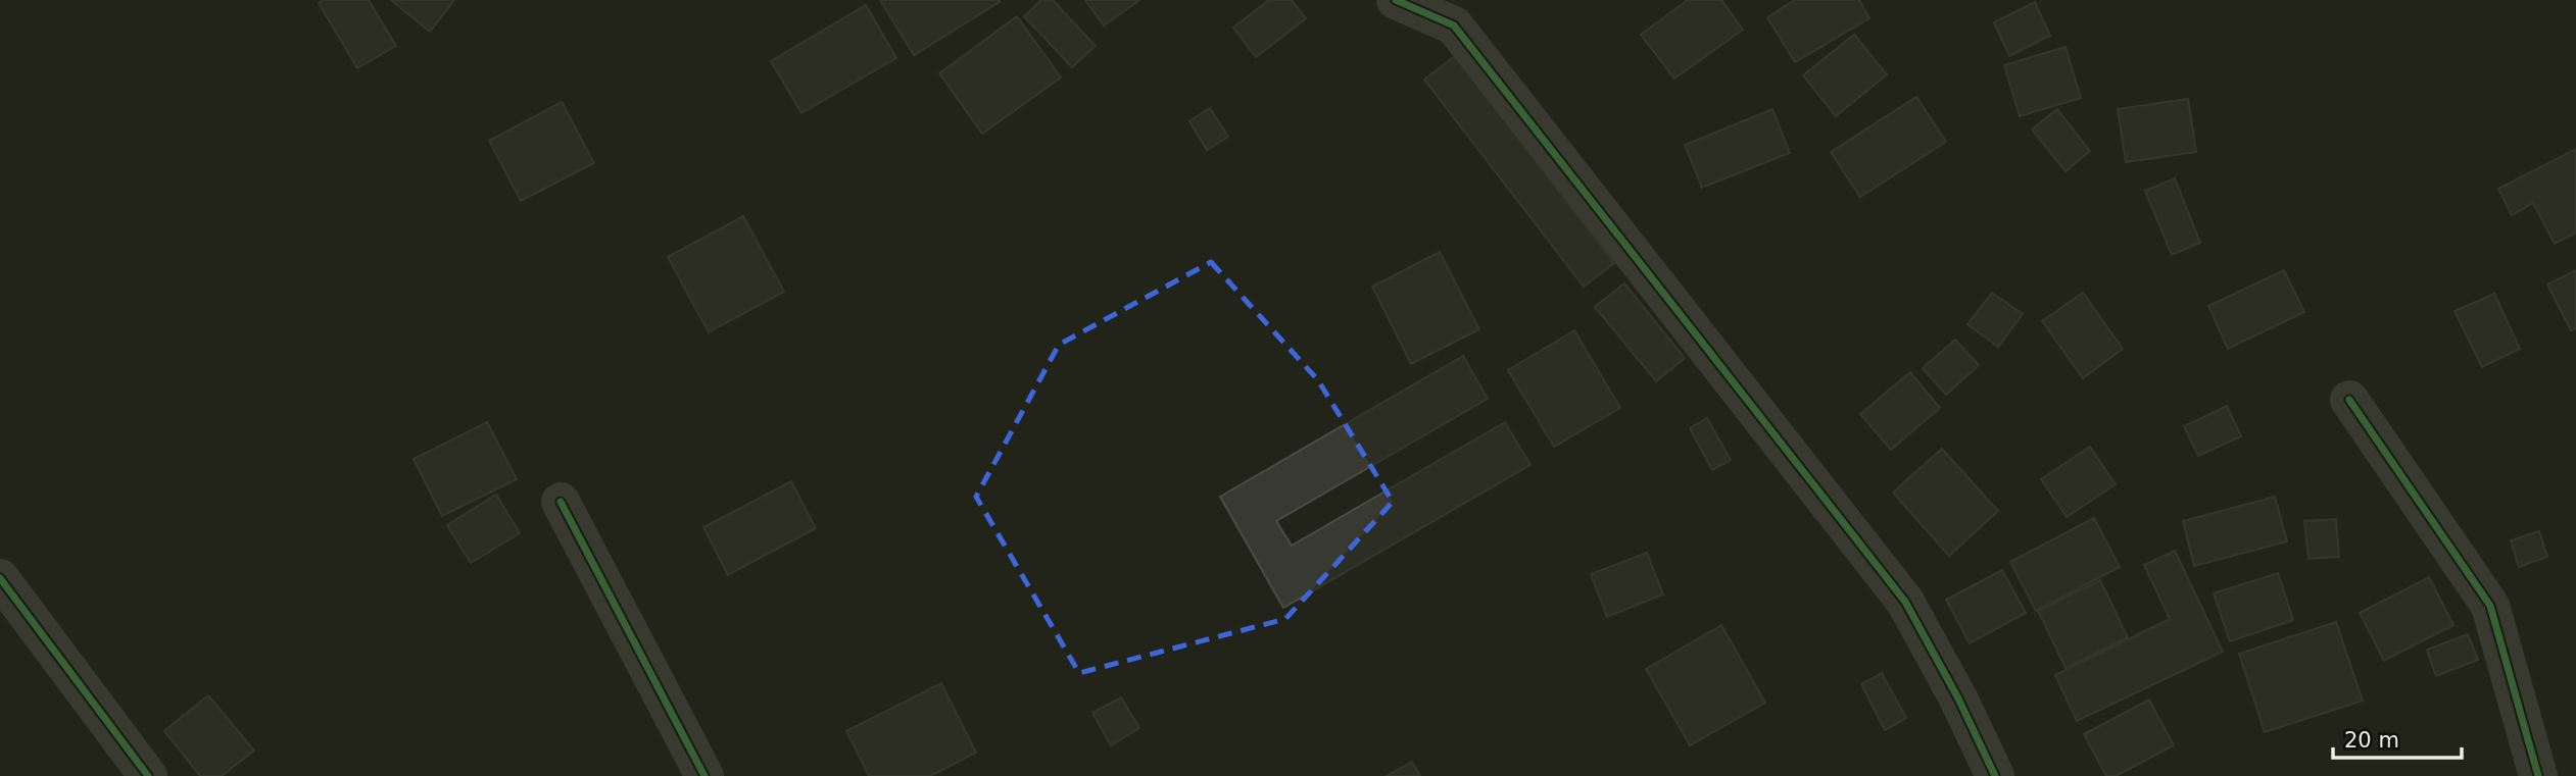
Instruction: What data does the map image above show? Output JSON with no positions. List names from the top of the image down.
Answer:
{
  "scale_bar": "20 m"
}
